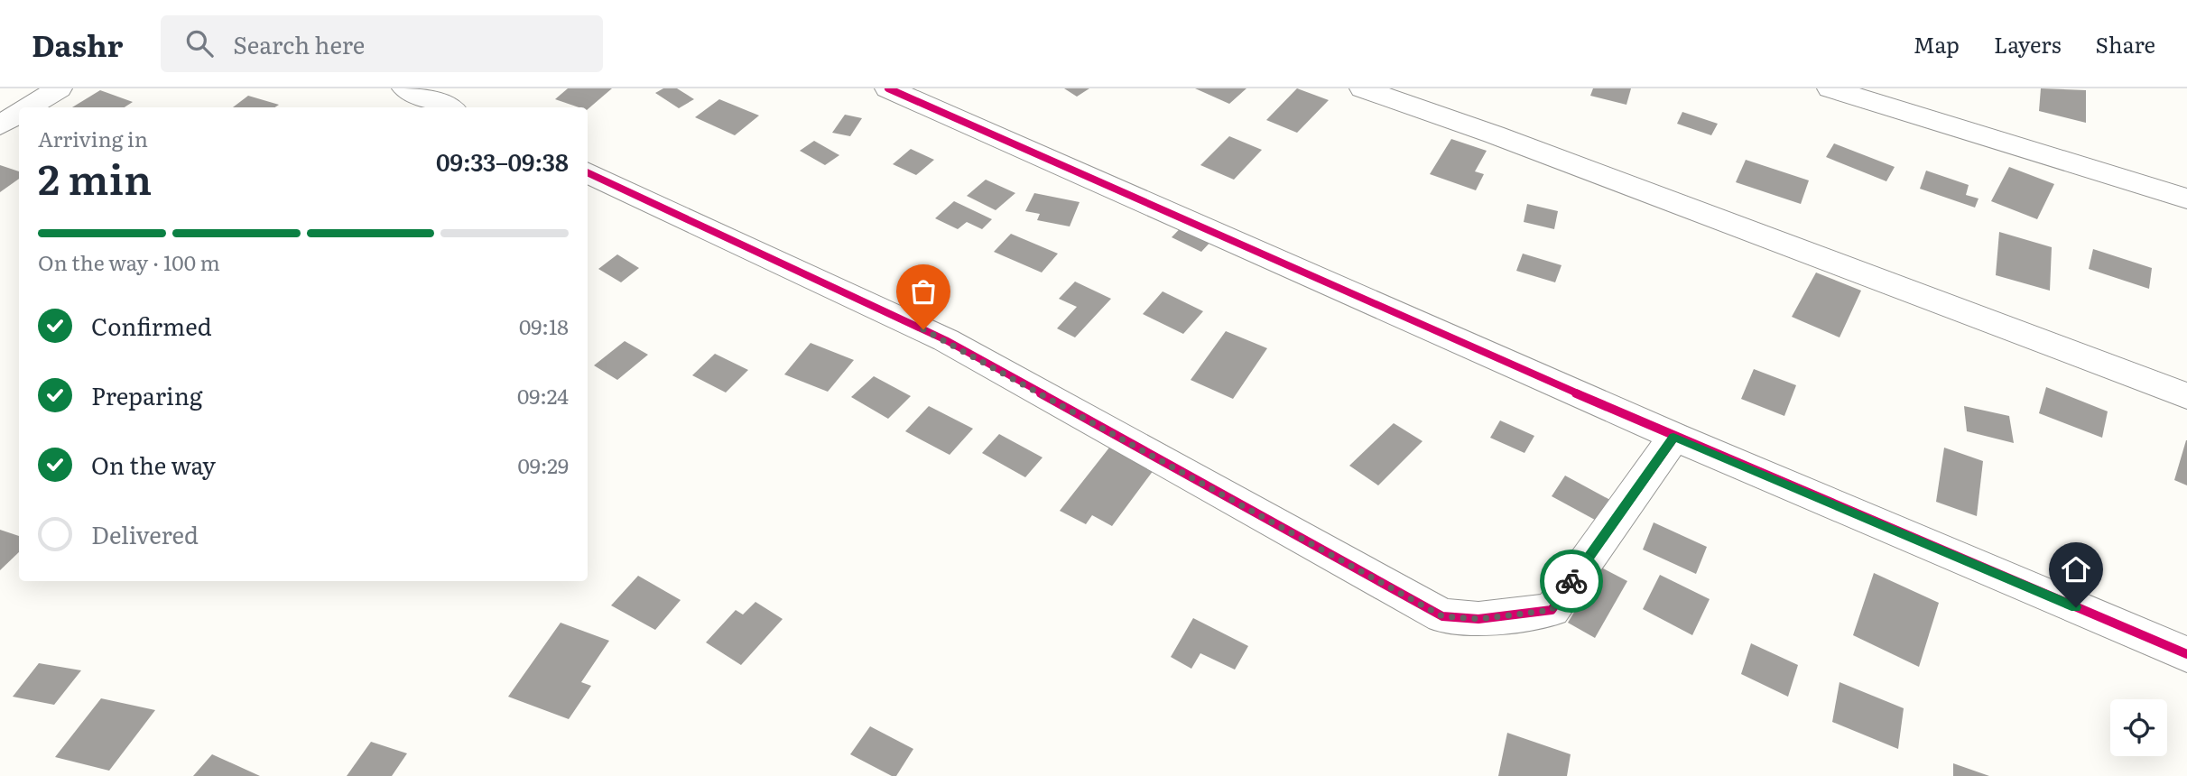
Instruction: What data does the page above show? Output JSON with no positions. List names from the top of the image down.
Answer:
{
  "page": {
    "header": "Dashr",
    "search": "Search here",
    "nav": ["Map", "Layers", "Share"],
    "heading": ["2 min", "Arriving in", "09:33–09:38"],
    "bar": "On the way · 100 m",
    "list": [
      ["Confirmed", "09:18"],
      ["Preparing", "09:24"],
      ["On the way", "09:29"],
      "Delivered"
    ]
  }
}
